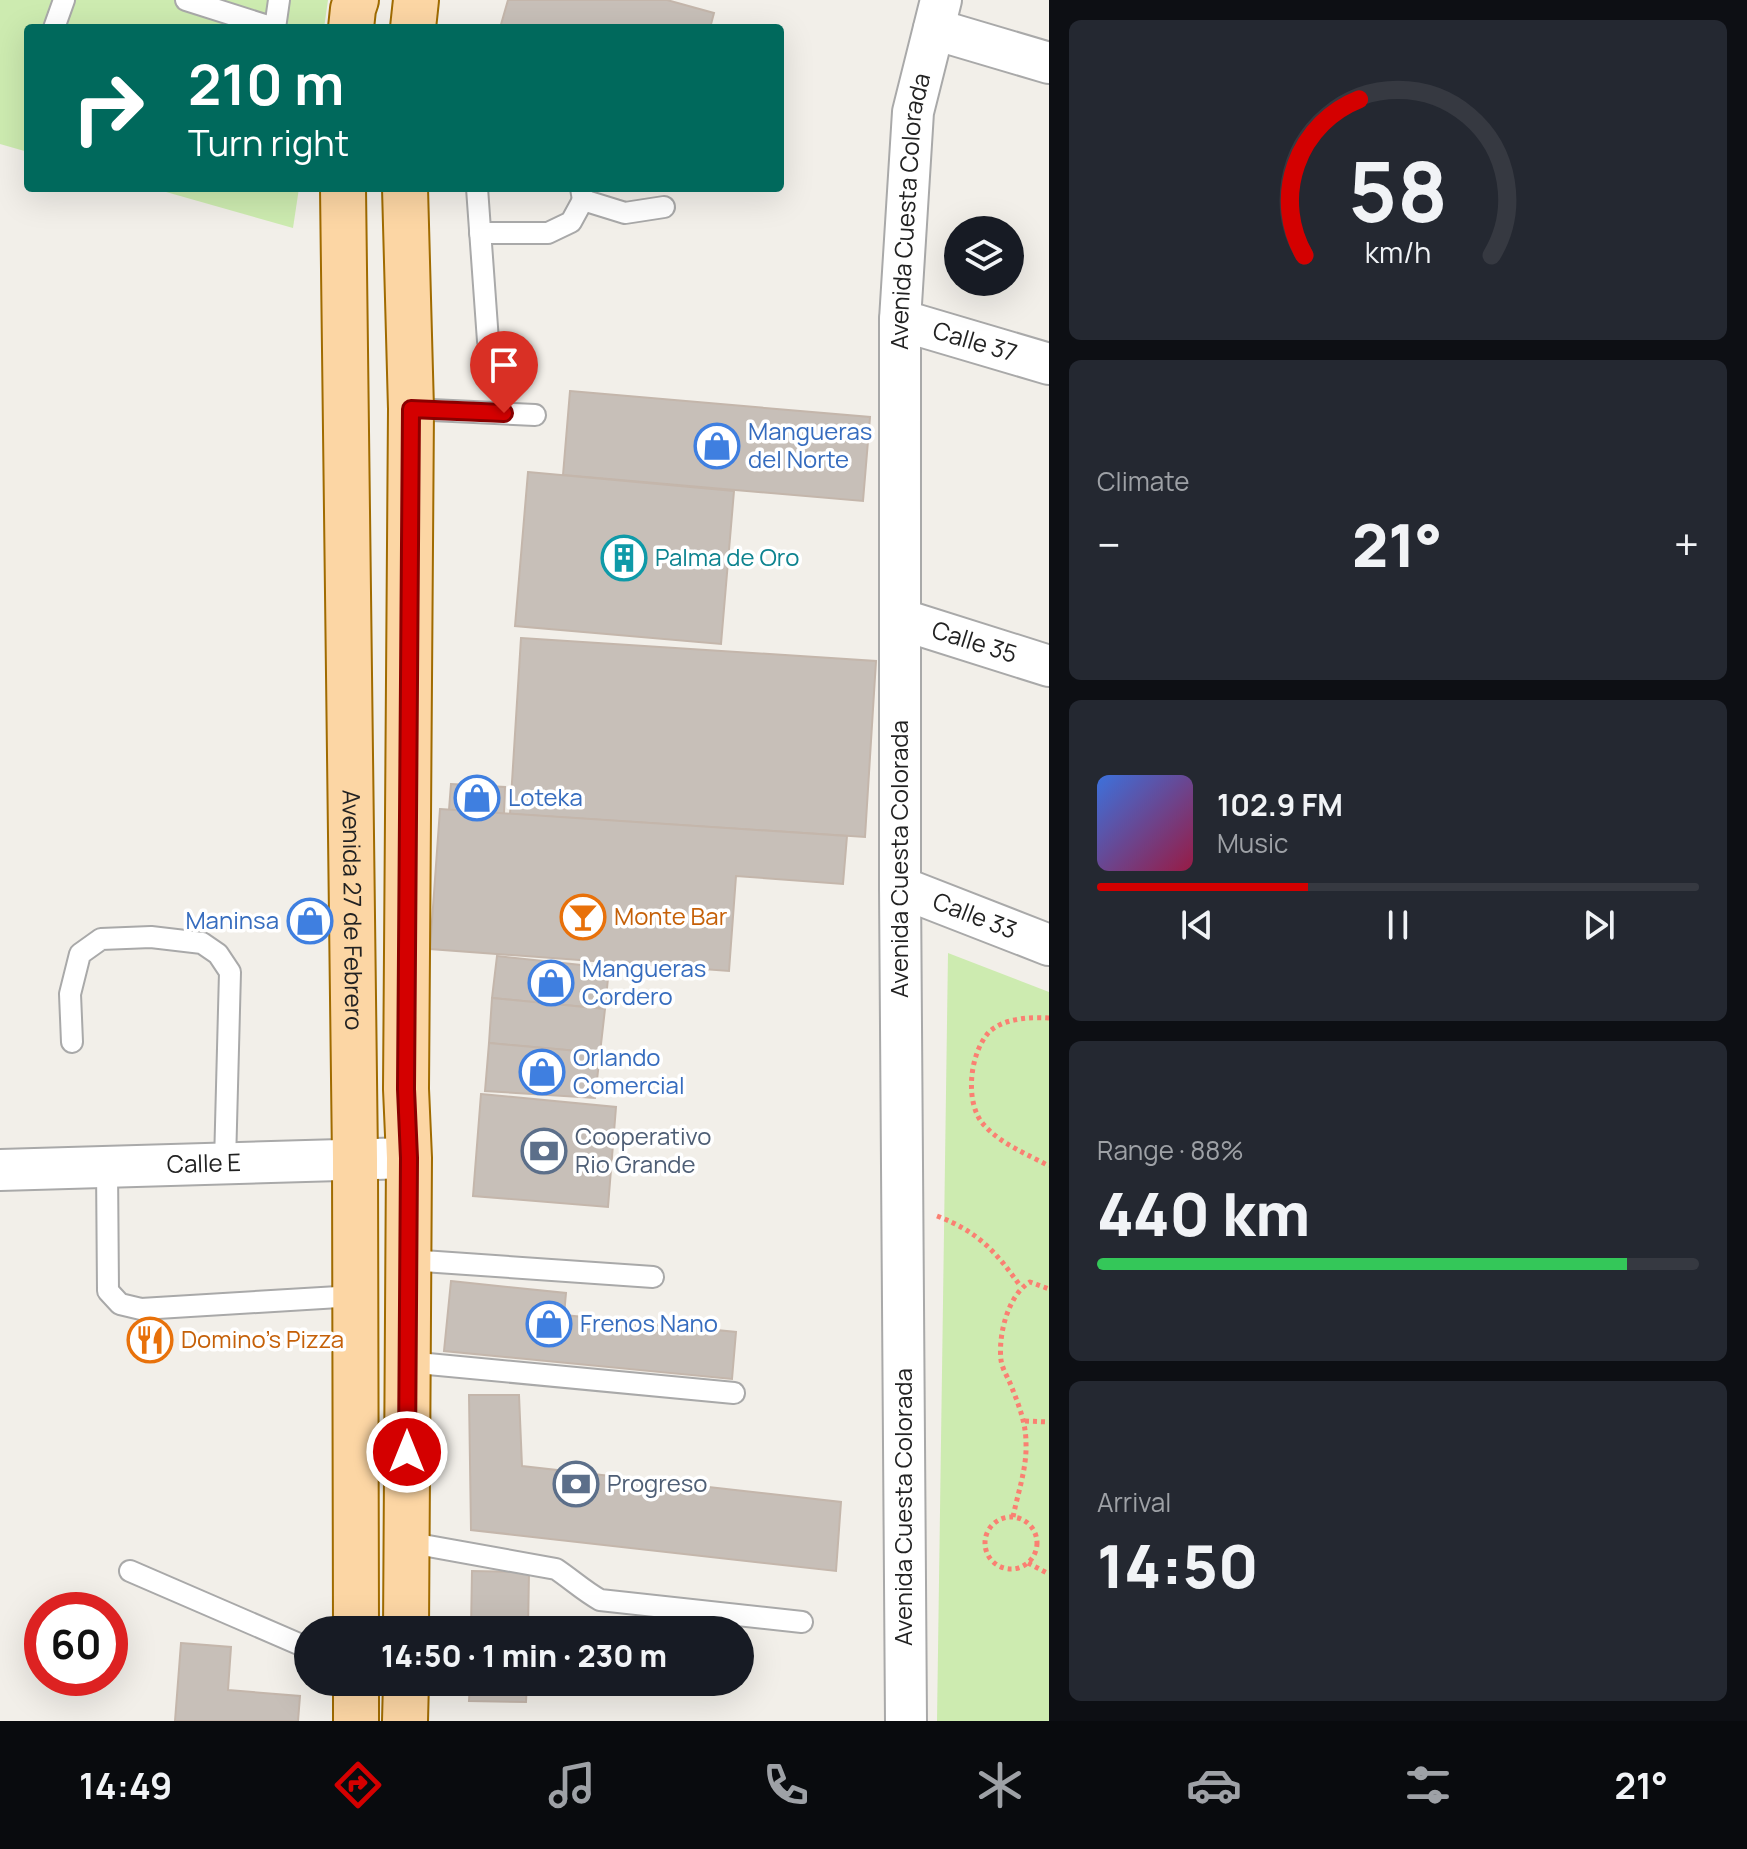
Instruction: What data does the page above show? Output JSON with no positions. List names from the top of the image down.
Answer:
{
  "streets": {
    "main road": ["Avenida 27 de Febrero"],
    "street": [
      "Avenida Cuesta Colorada",
      "Calle 37",
      "Calle 35",
      "Calle 33",
      "Calle E"
    ]
  },
  "crossings": [
    ["Avenida Cuesta Colorada", "Calle 37"],
    ["Avenida Cuesta Colorada", "Calle 35"],
    ["Avenida Cuesta Colorada", "Calle 33"],
    ["Avenida 27 de Febrero", "Calle E"]
  ],
  "places": {
    "shop": [
      "Mangueras del Norte",
      "Loteka",
      "Maninsa",
      "Mangueras Cordero",
      "Orlando Comercial",
      "Frenos Nano"
    ],
    "building": ["Palma de Oro"],
    "bar": ["Monte Bar"],
    "bank": ["Cooperativo Rio Grande", "Progreso"],
    "restaurant": ["Domino's Pizza"]
  },
  "page": {
    "turn": ["210 m", "Turn right"],
    "tile": [
      "Climate",
      ["Range · 88%", "440 km"],
      ["Arrival", "14:50"]
    ],
    "heat": ["−", "21°", "+"],
    "song": ["102.9 FM", "Music"],
    "limit": "60",
    "trip": "14:50 · 1 min · 230 m",
    "tabs": ["14:49", "21°"],
    "gauge": ["58", "km/h"]
  }
}
